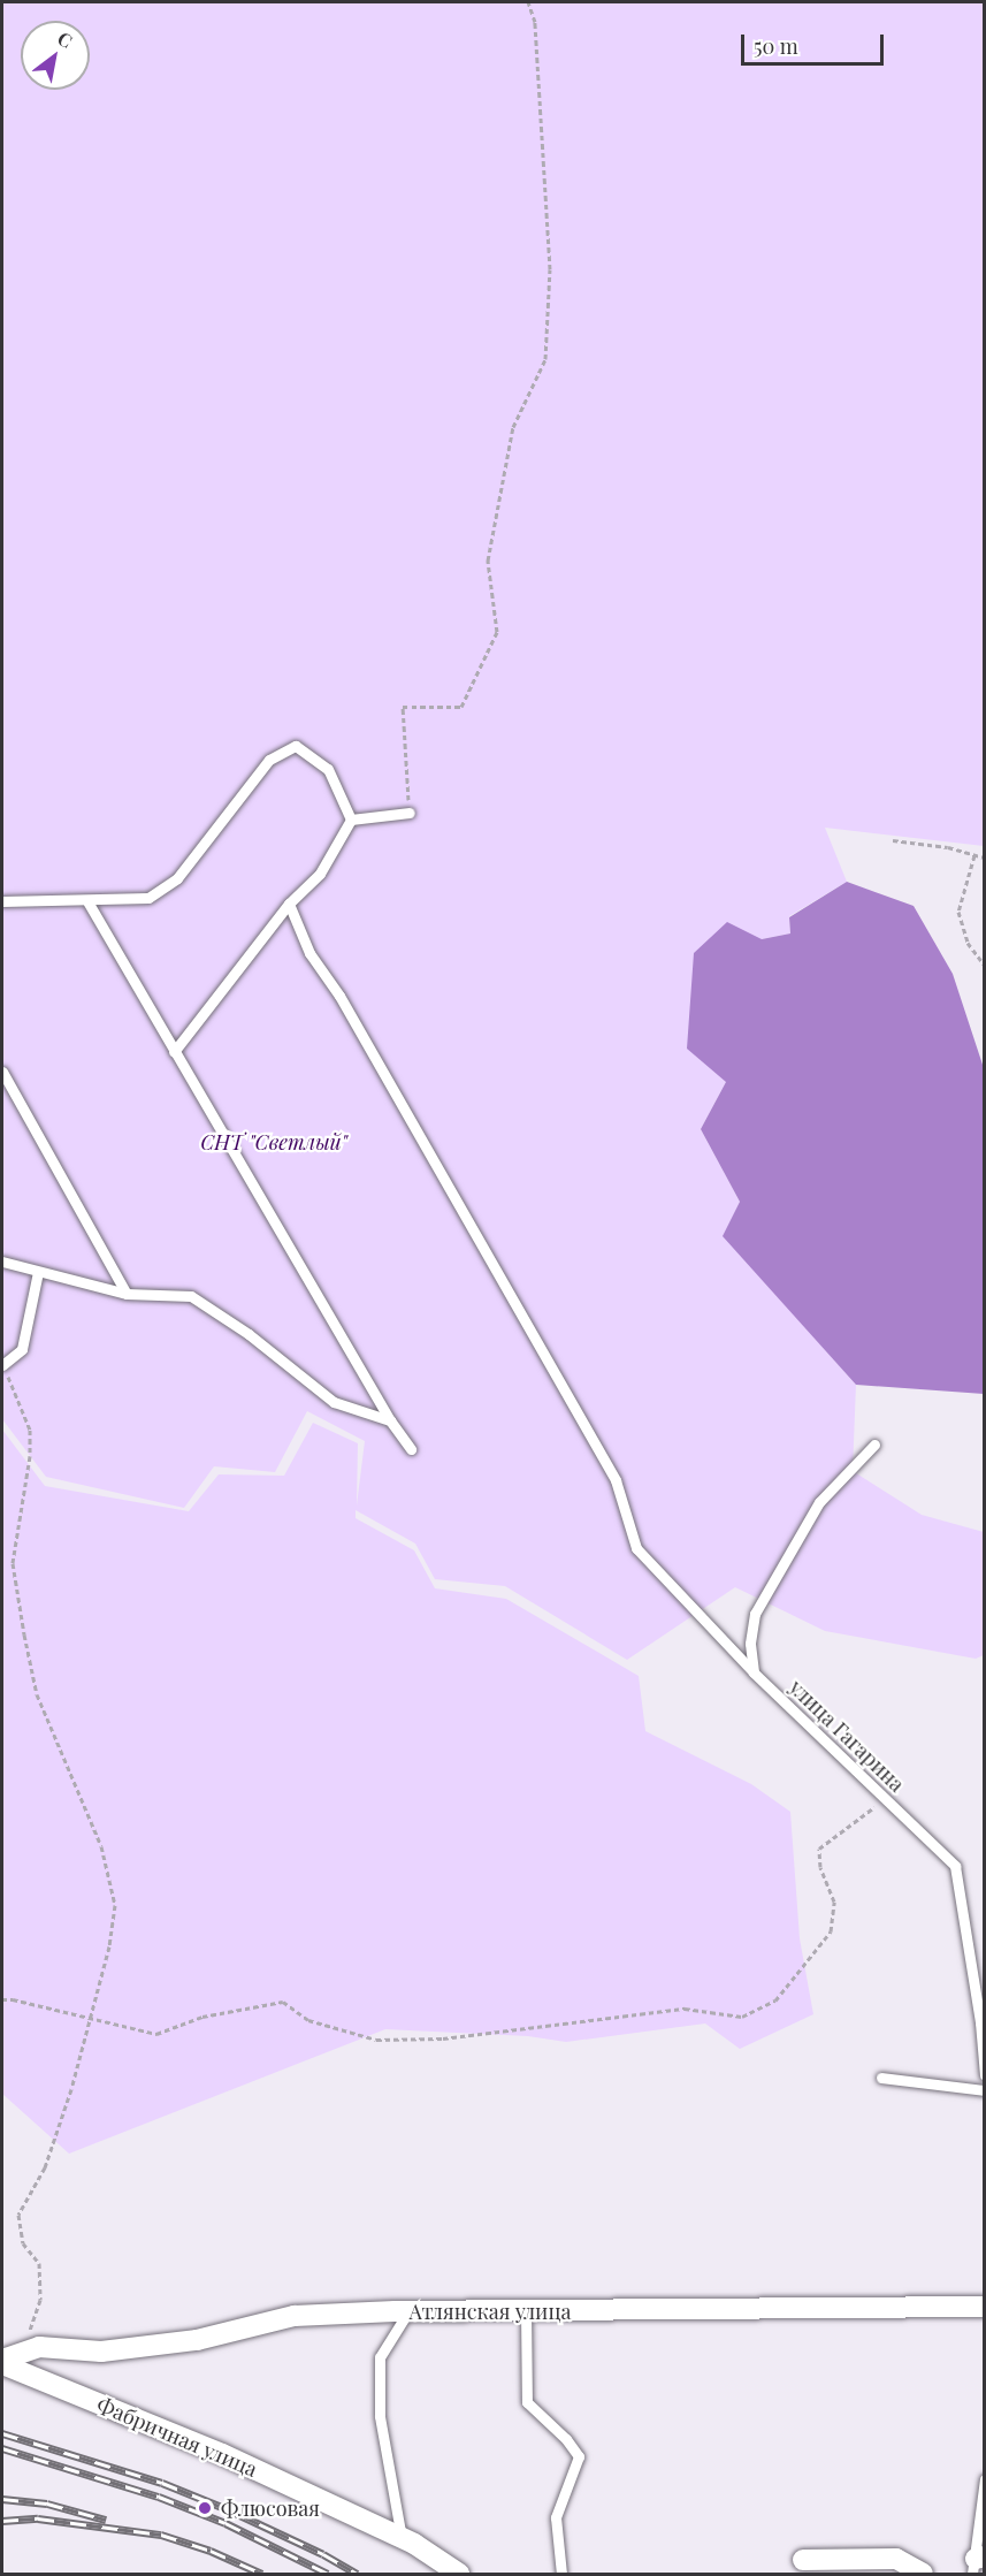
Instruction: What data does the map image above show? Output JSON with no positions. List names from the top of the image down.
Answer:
{
  "streets": {
    "street": ["Атлянская улица", "Фабричная улица"],
    "lane": ["улица Гагарина"]
  },
  "crossings": [
    ["Атлянская улица", "Фабричная улица"]
  ],
  "parks": ["СНТ \"Светлый\""],
  "places": ["Флюсовая"],
  "scale_bar": "50 m",
  "north": "top right"
}
